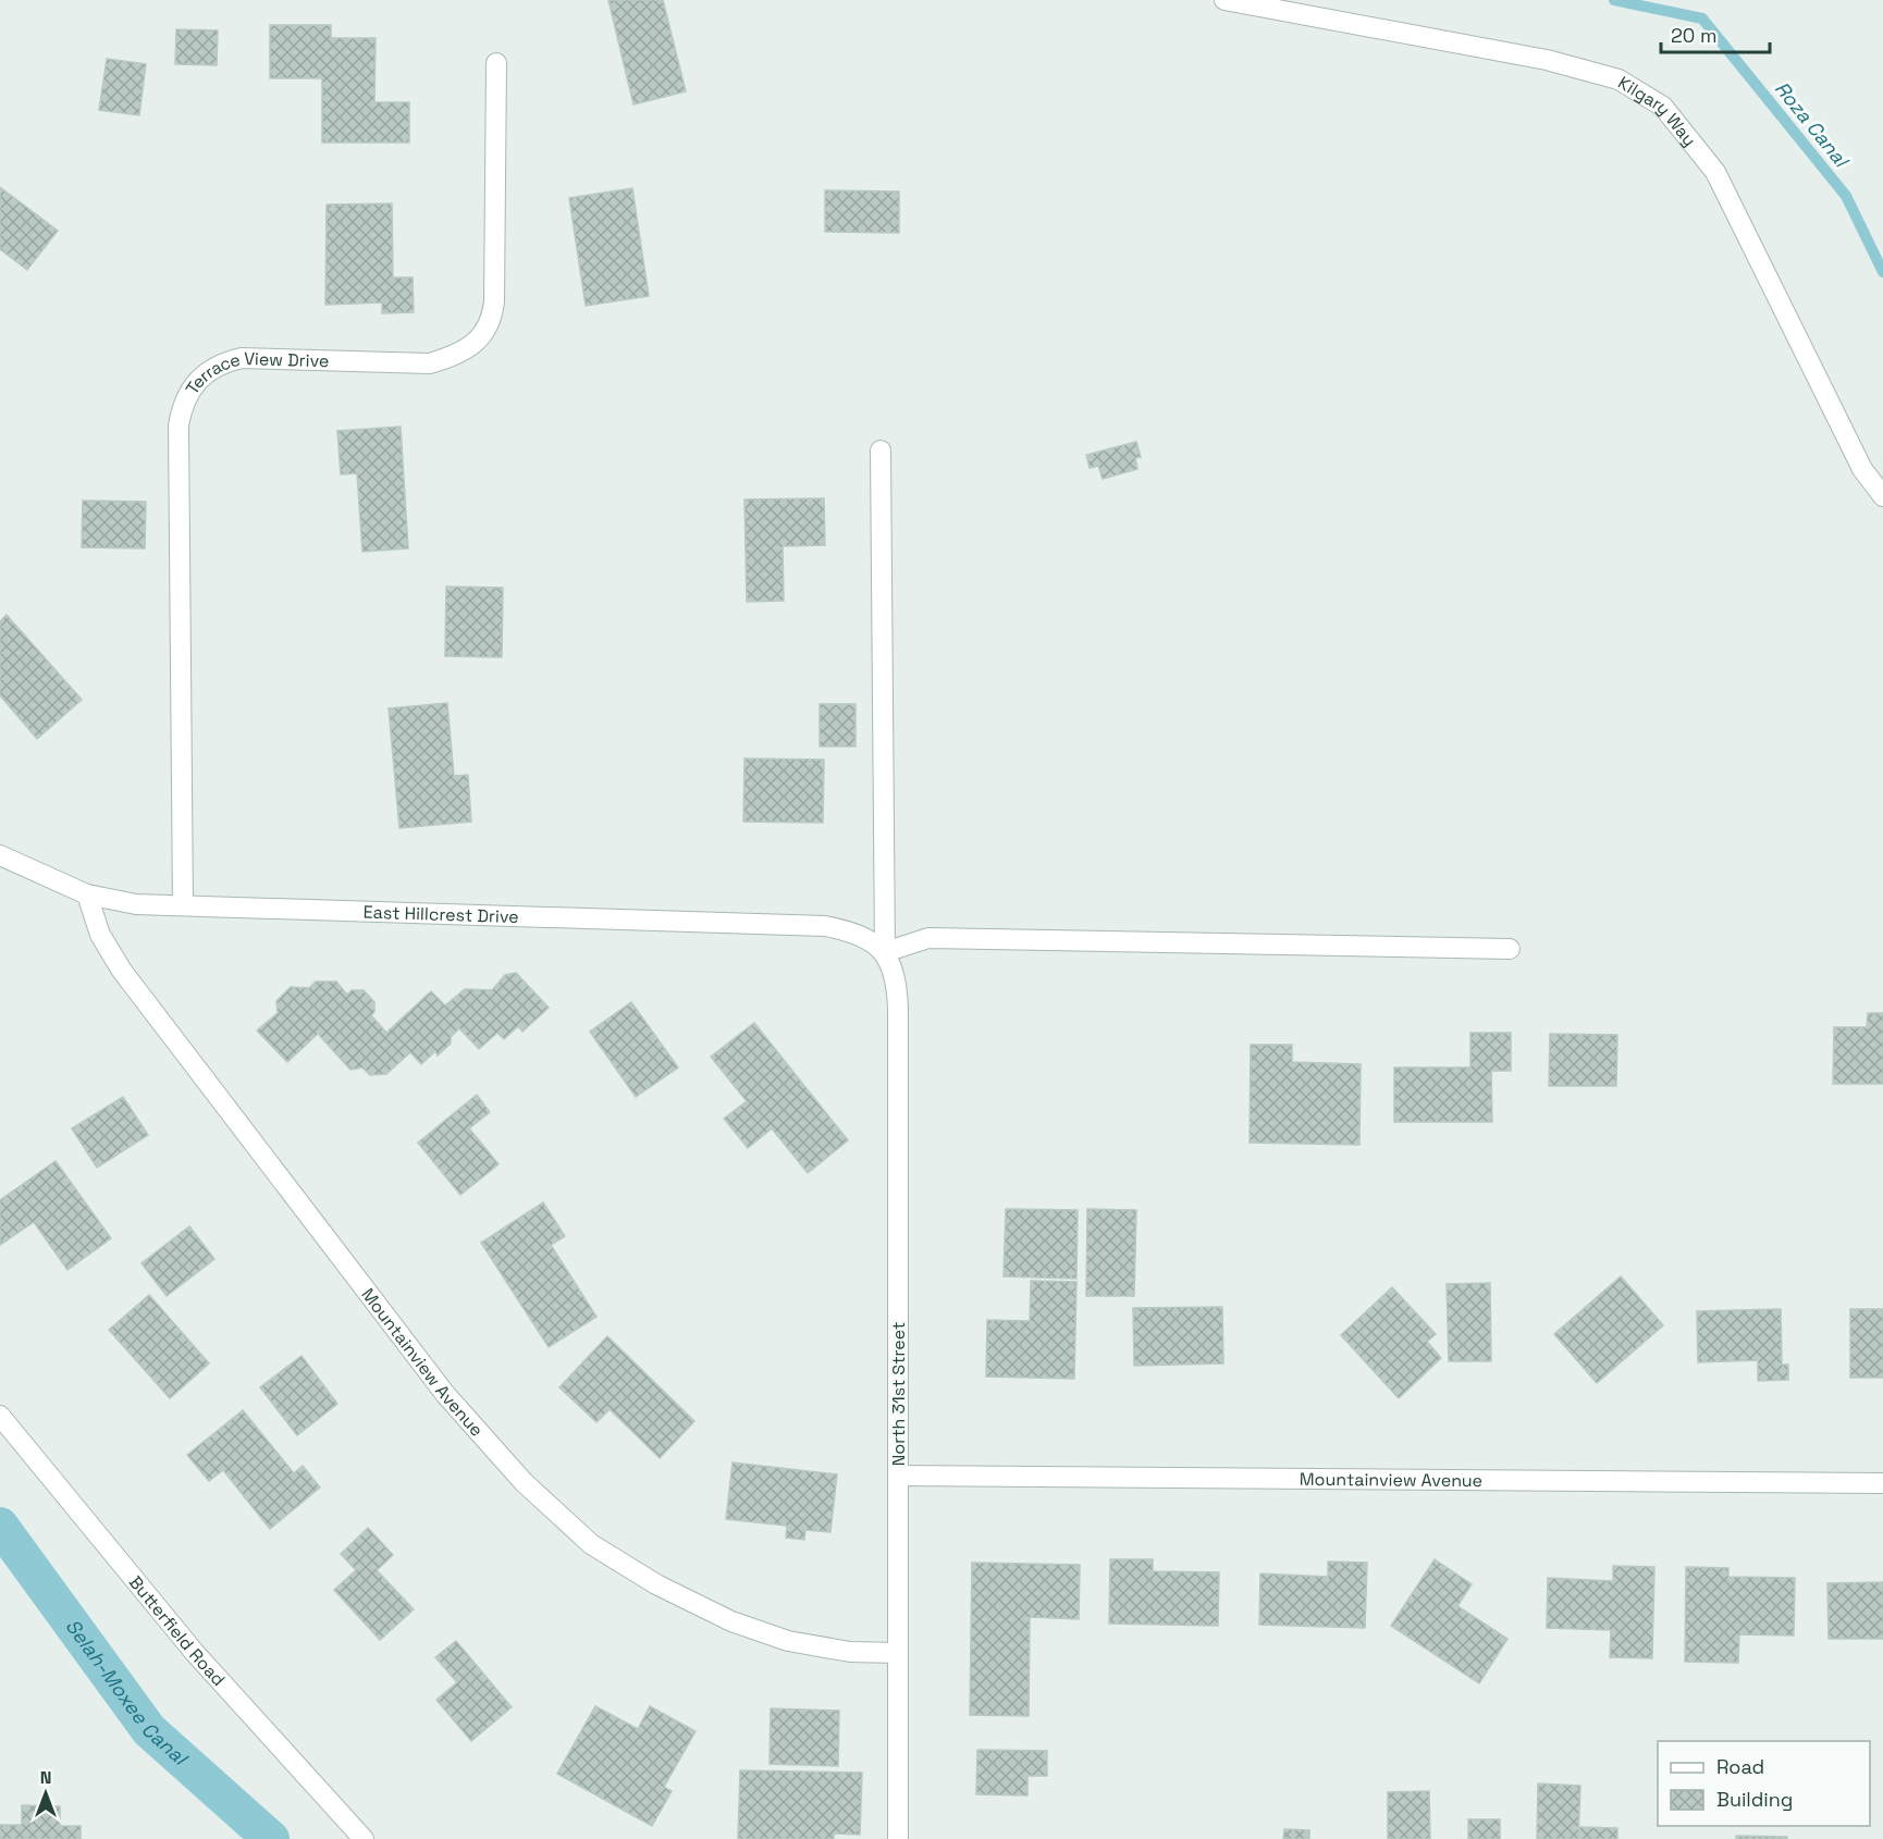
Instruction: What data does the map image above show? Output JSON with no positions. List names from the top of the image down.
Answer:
{
  "streets": {
    "street": [
      "Kilgary Way",
      "Terrace View Drive",
      "East Hillcrest Drive",
      "Mountainview Avenue",
      "North 31st Street",
      "Butterfield Road"
    ]
  },
  "crossings": [
    ["Terrace View Drive", "East Hillcrest Drive"],
    ["East Hillcrest Drive", "Mountainview Avenue"],
    ["East Hillcrest Drive", "North 31st Street"],
    ["Mountainview Avenue", "North 31st Street"]
  ],
  "water": ["Roza Canal", "Selah-Moxee Canal"],
  "legend": ["Road", "Building"],
  "scale_bar": "20 m",
  "north": "top"
}
